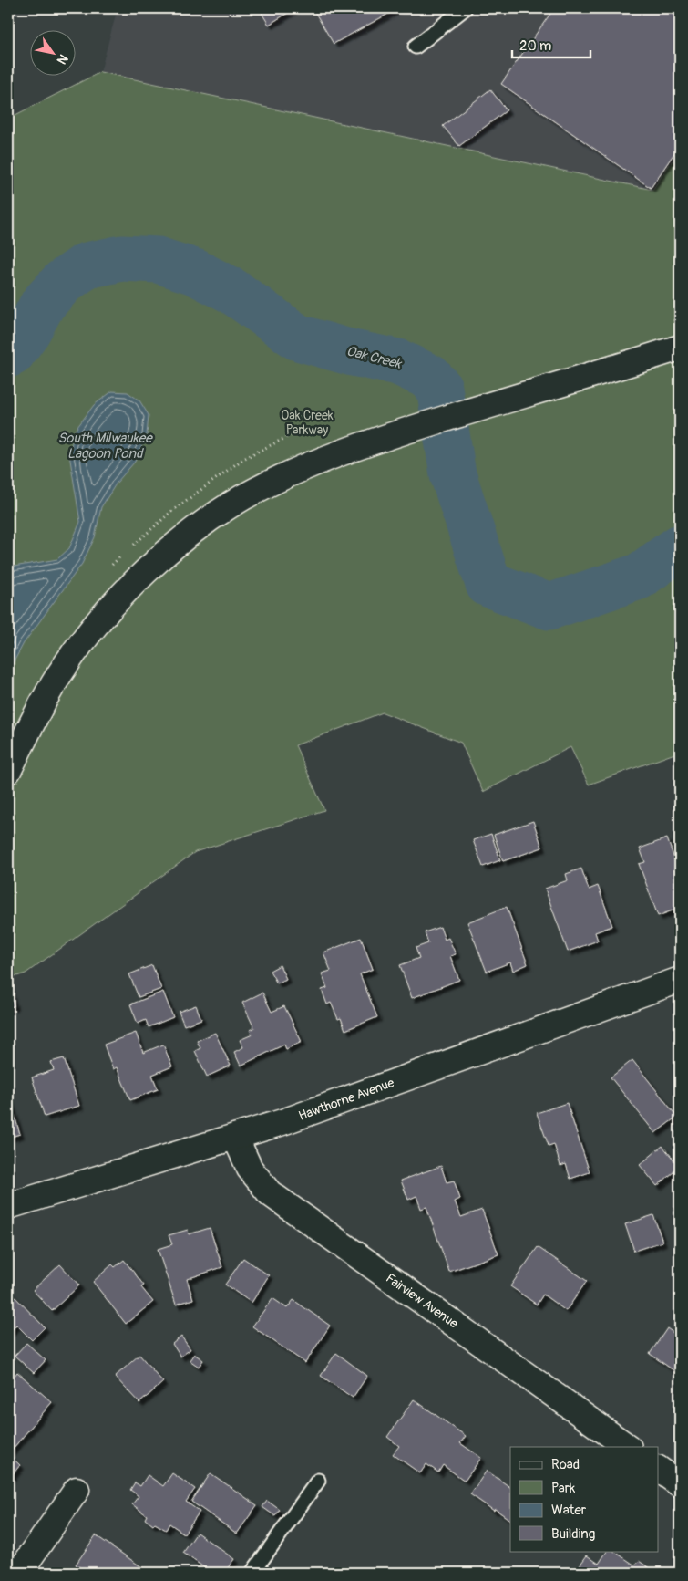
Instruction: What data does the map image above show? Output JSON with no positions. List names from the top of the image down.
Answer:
{
  "streets": {
    "street": ["Hawthorne Avenue", "Fairview Avenue"]
  },
  "crossings": [
    ["Hawthorne Avenue", "Fairview Avenue"]
  ],
  "water": ["Oak Creek", "South Milwaukee Lagoon Pond"],
  "parks": ["Oak Creek Parkway"],
  "legend": [
    "Road",
    "Park",
    "Water",
    "Building"
  ],
  "scale_bar": "20 m",
  "north": "bottom right"
}
